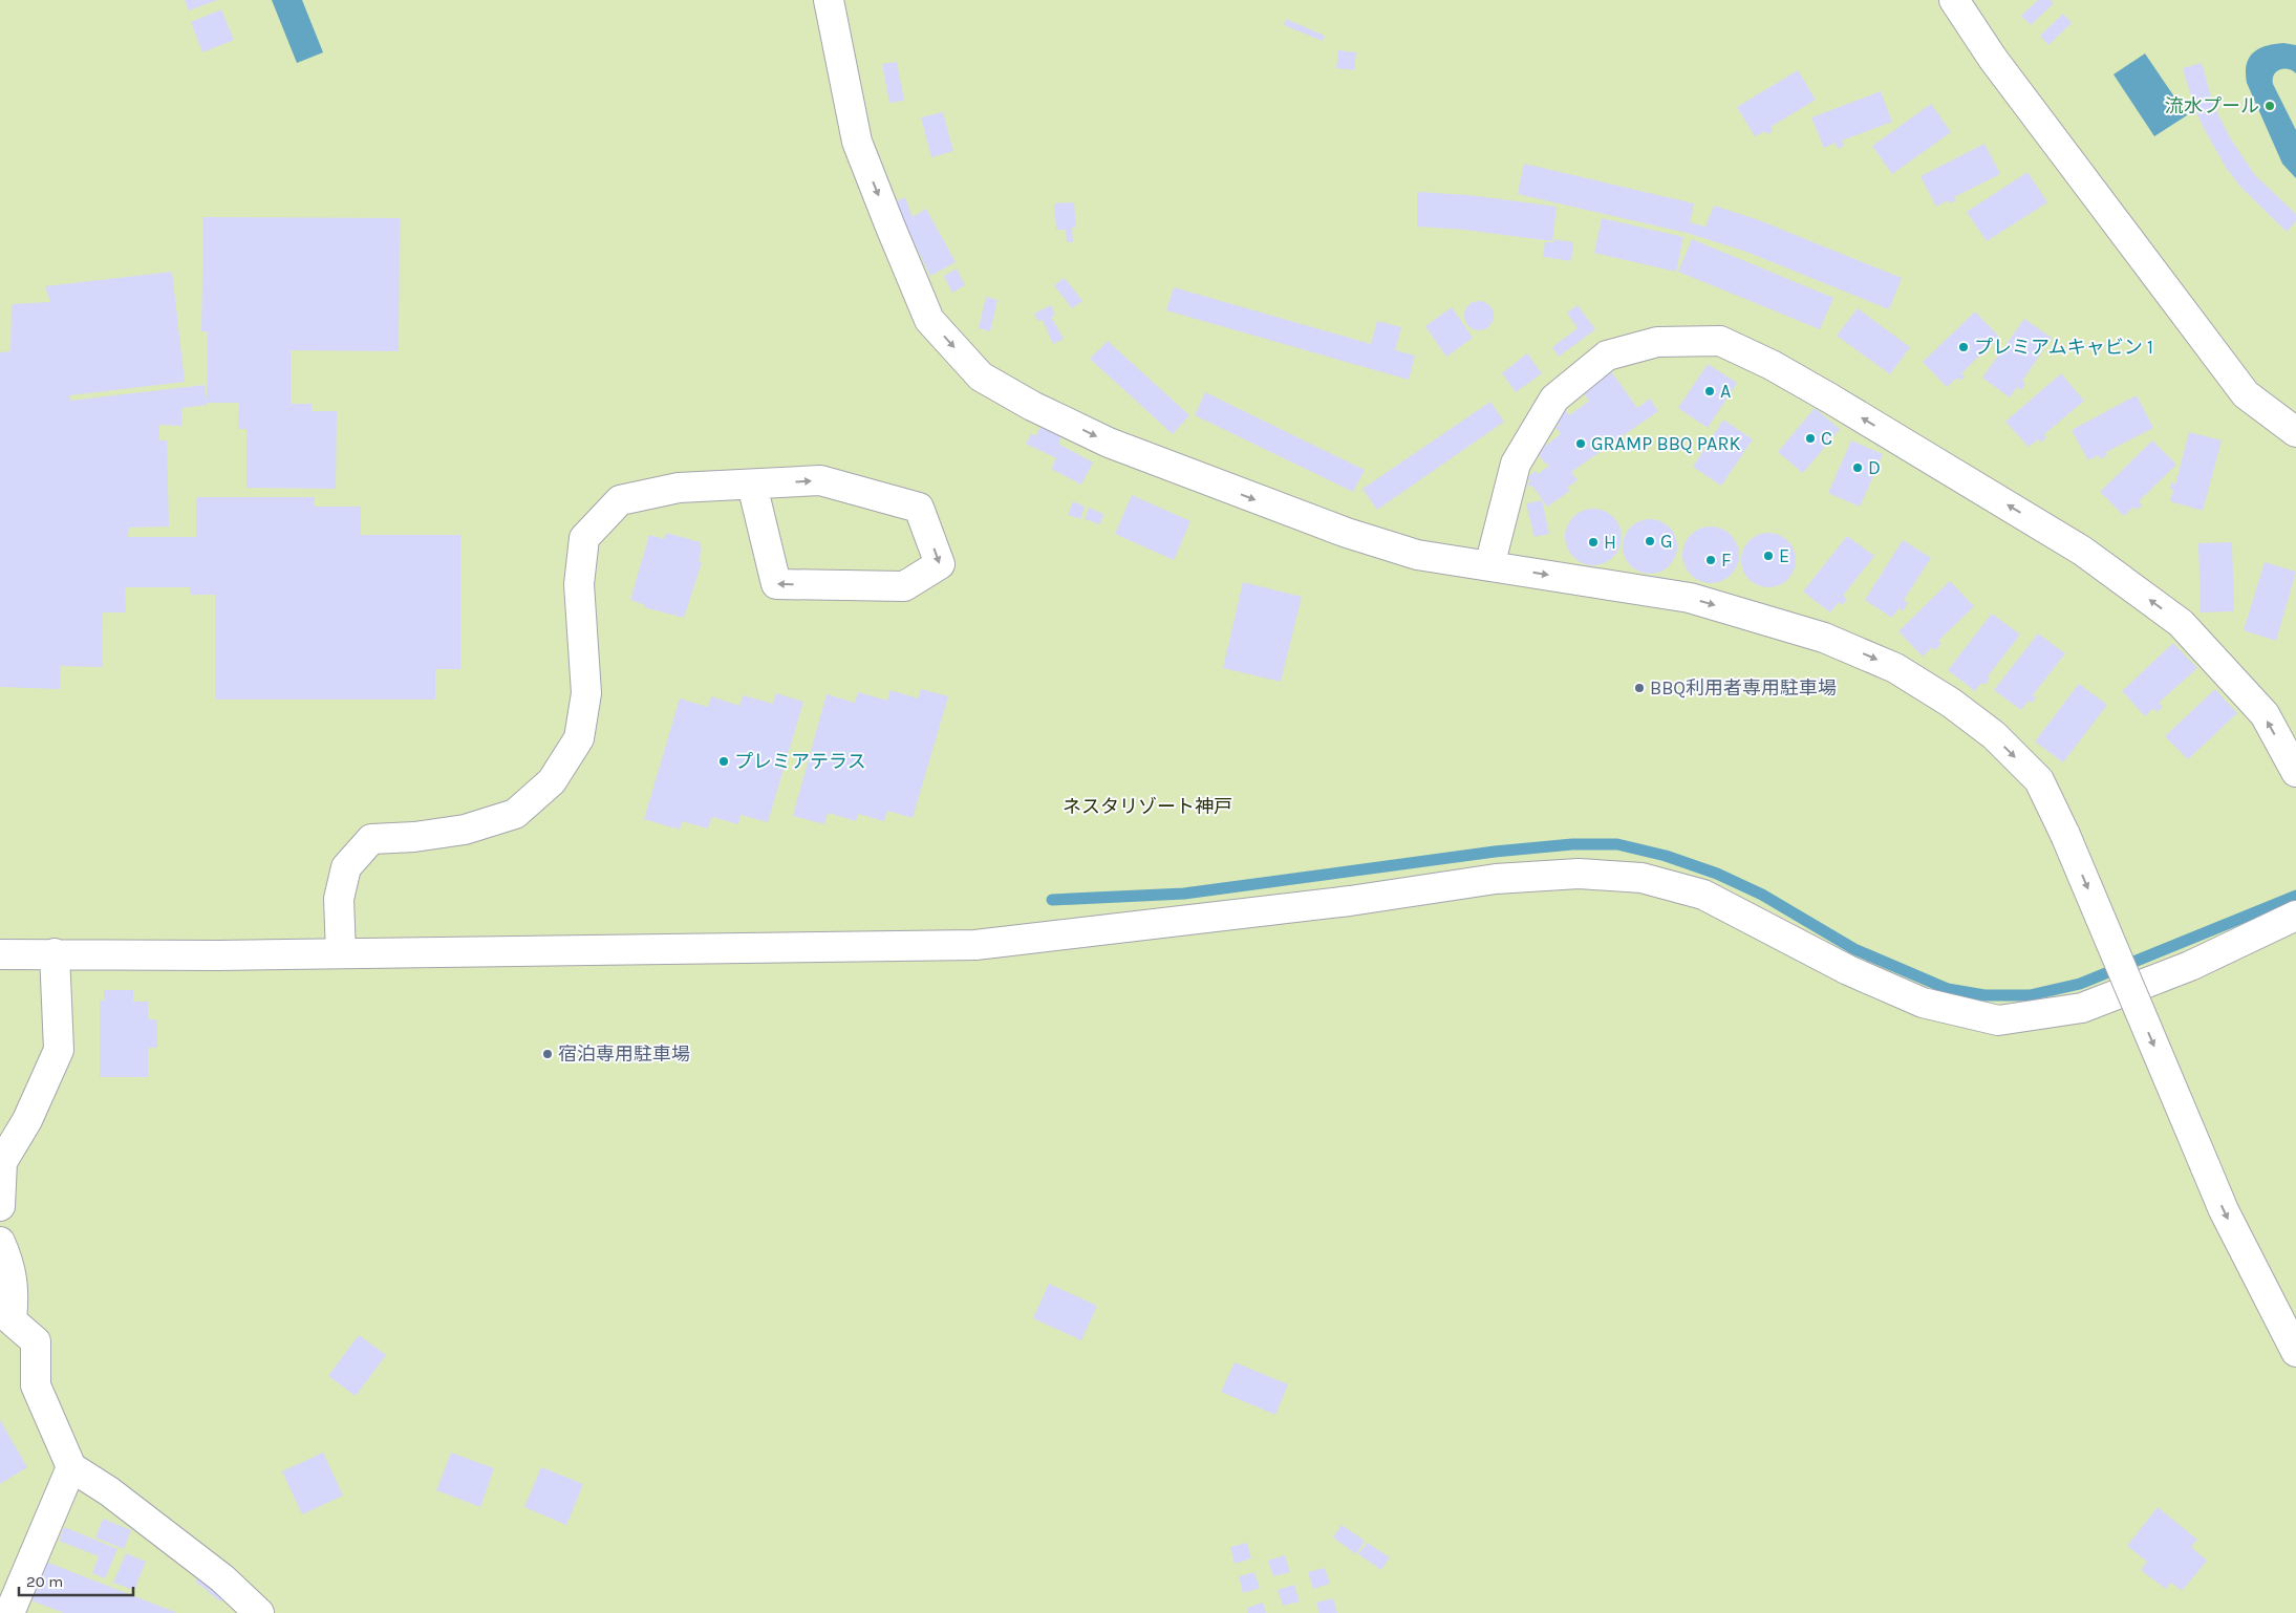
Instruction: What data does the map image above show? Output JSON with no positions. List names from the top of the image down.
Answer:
{
  "parks": ["ネスタリゾート神戸"],
  "places": [
    "流水プール",
    "プレミアムキャビン 1",
    "A",
    "C",
    "GRAMP BBQ PARK",
    "D",
    "G",
    "H",
    "E",
    "F",
    "BBQ利用者専用駐車場",
    "プレミアテラス",
    "宿泊専用駐車場"
  ],
  "scale_bar": "20 m"
}
